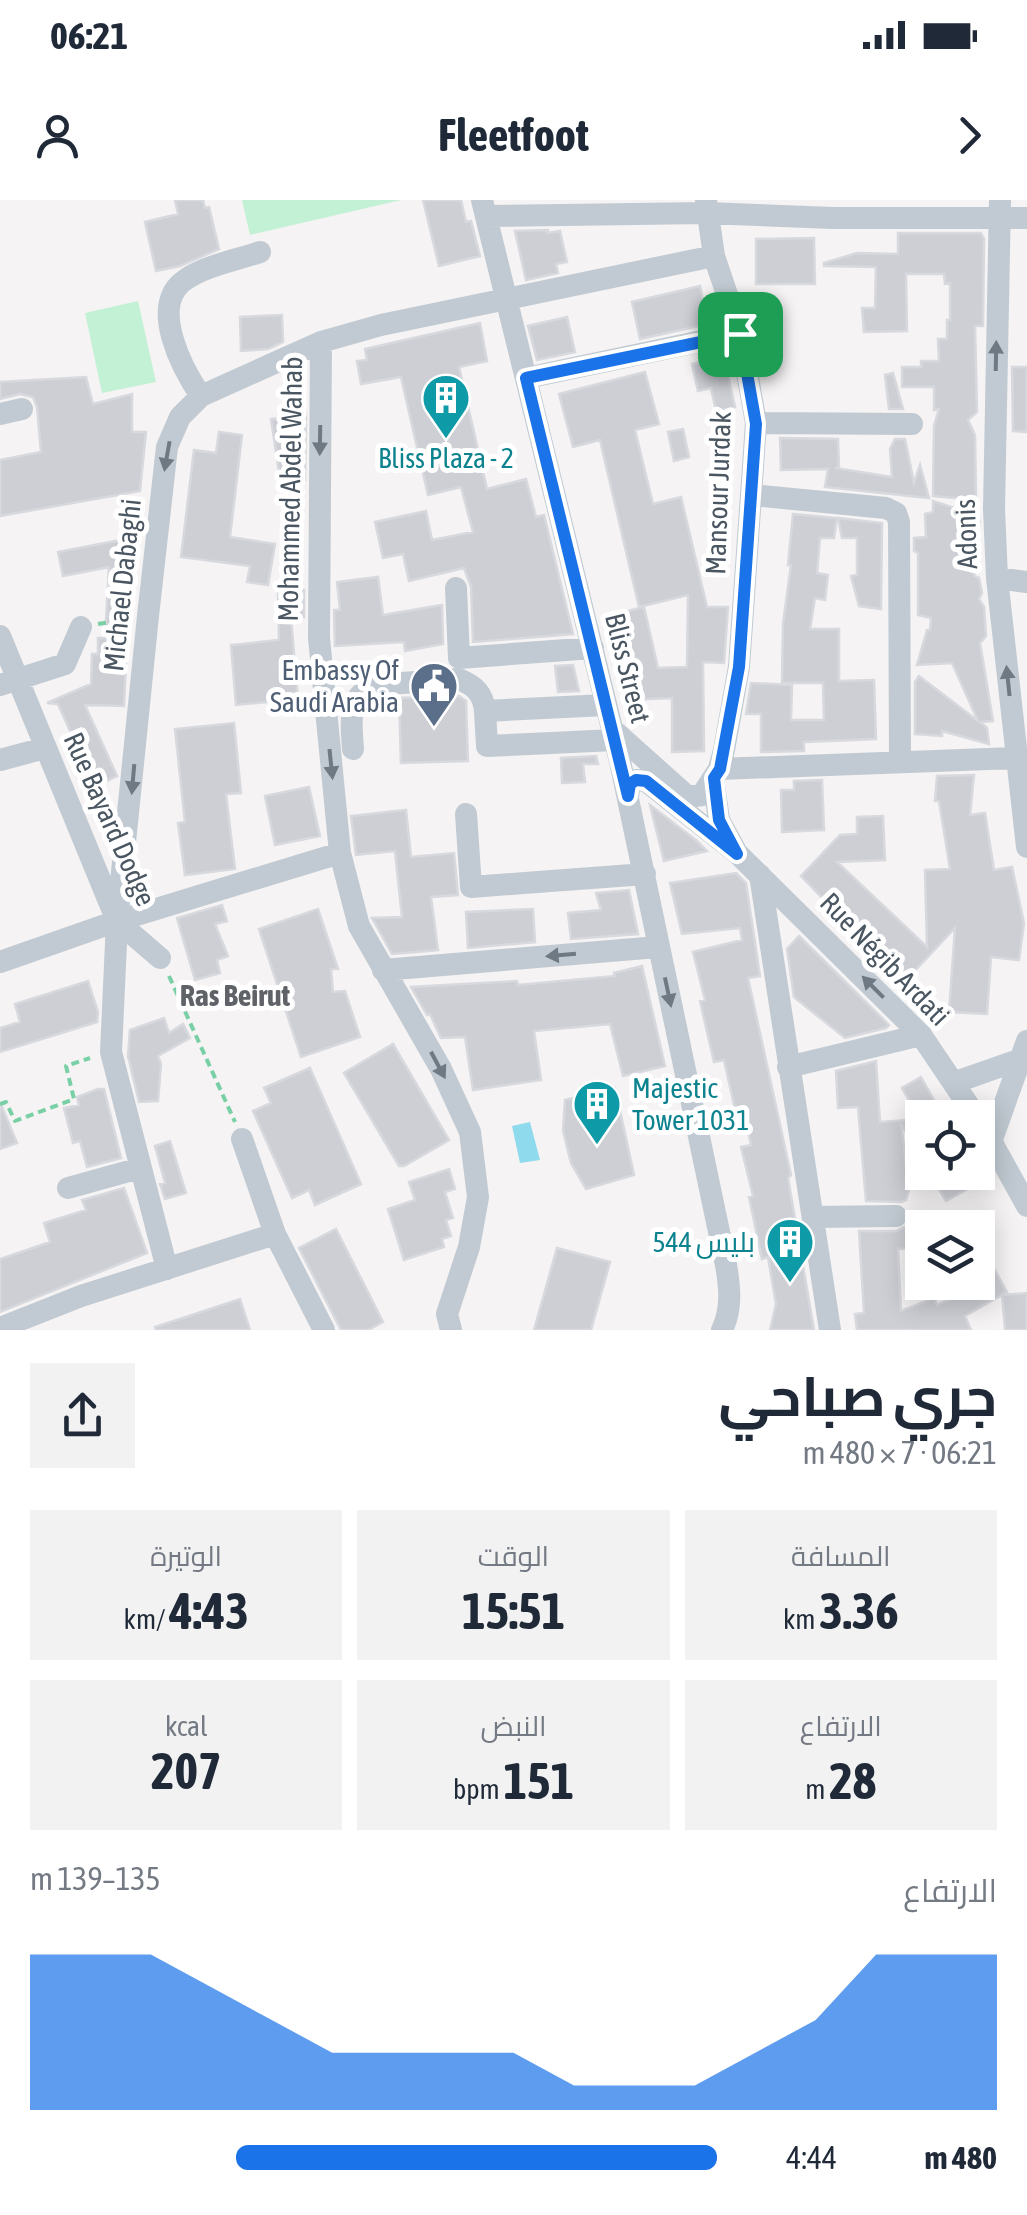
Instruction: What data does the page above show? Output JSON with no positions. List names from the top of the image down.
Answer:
{
  "streets": {
    "street": [
      "Mohammed Abdel Wahab",
      "Mansour Jurdak",
      "Adonis",
      "Michael Dabaghi",
      "Bliss Street",
      "Rue Bayard Dodge",
      "Rue Négib Ardati"
    ]
  },
  "crossings": [
    ["Mohammed Abdel Wahab", "Mansour Jurdak"],
    ["Mohammed Abdel Wahab", "Michael Dabaghi"],
    ["Mohammed Abdel Wahab", "Bliss Street"],
    ["Mansour Jurdak", "Rue Négib Ardati"],
    ["Michael Dabaghi", "Rue Bayard Dodge"],
    ["Bliss Street", "Rue Négib Ardati"]
  ],
  "one_way": [
    "Mohammed Abdel Wahab",
    "Adonis",
    "Michael Dabaghi",
    "Rue Négib Ardati"
  ],
  "districts": ["Ras Beirut"],
  "places": {
    "building": ["Bliss Plaza - 2", "Majestic Tower 1031", "بليس 544"],
    "public building": ["Embassy Of Saudi Arabia"]
  },
  "page": {
    "status": "06:21",
    "header": "Fleetfoot",
    "heading": ["جري صباحي", "06:21 · 7 × 480 m"],
    "stats": [
      ["المسافة", "3.36 km"],
      ["الوقت", "15:51"],
      ["الوتيرة", "4:43 /km"],
      ["الارتفاع", "28 m"],
      ["النبض", "151 bpm"],
      ["kcal", "207"]
    ],
    "chart": ["الارتفاع", "135–139 m"],
    "list": [
      {
        "name": "480 m",
        "note": "4:44"
      }
    ]
  }
}
